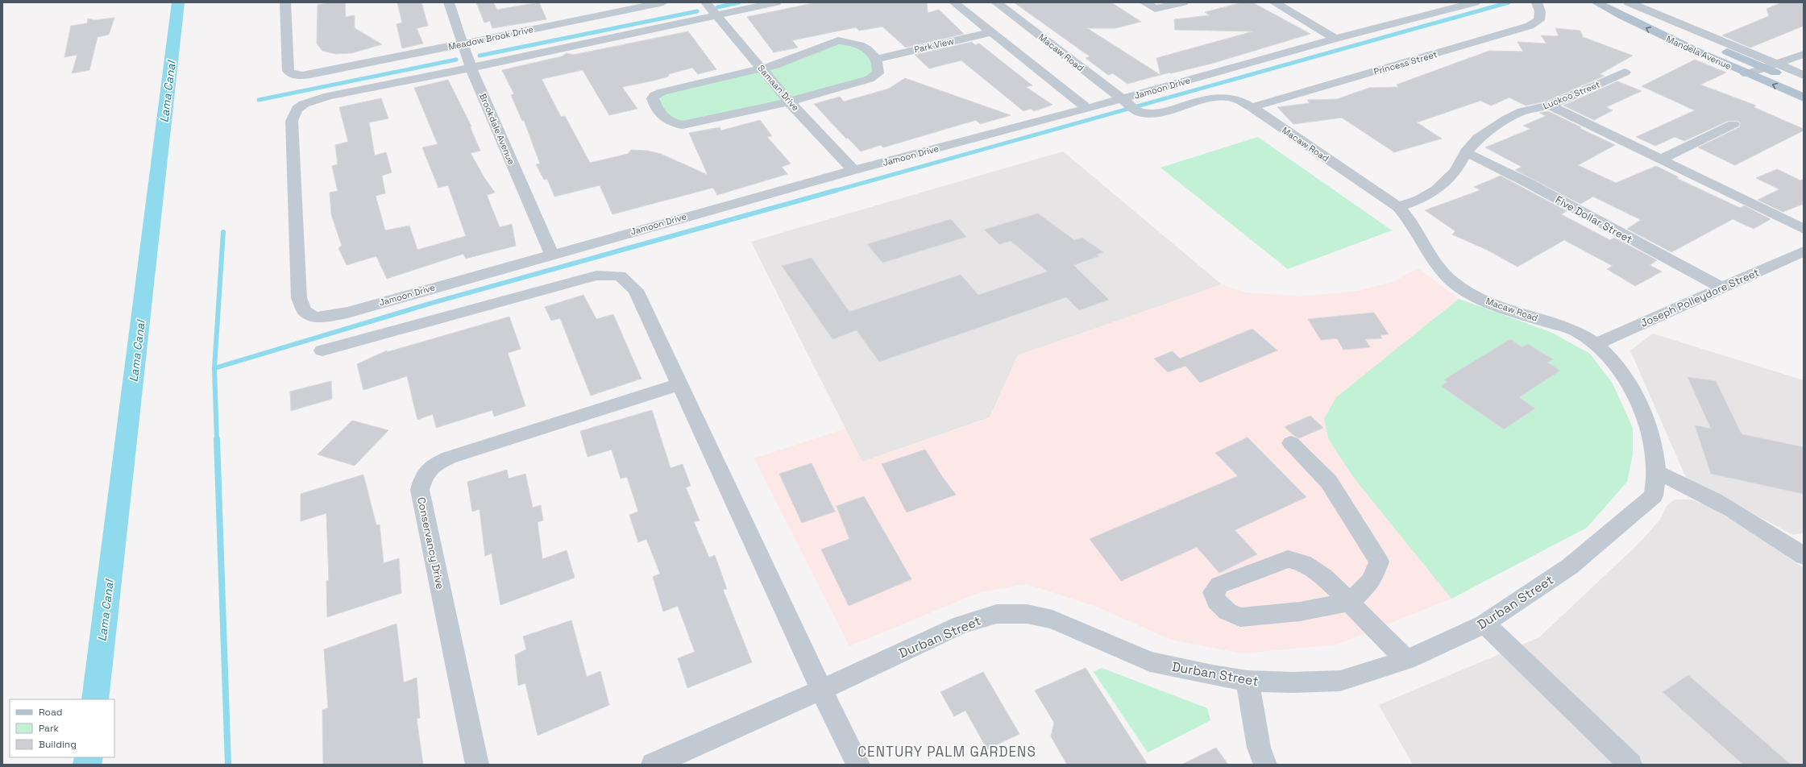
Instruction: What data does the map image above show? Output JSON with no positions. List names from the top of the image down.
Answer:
{
  "streets": {
    "main road": ["Mandela Avenue"],
    "street": [
      "Meadow Brook Drive",
      "Park View",
      "Macaw Road",
      "Princess Street",
      "Samaan Drive",
      "Jamoon Drive",
      "Luckoo Street",
      "Brookdale Avenue",
      "Five Dollar Street",
      "Joseph Polleydore Street",
      "Conservancy Drive",
      "Durban Street"
    ]
  },
  "crossings": [
    ["Meadow Brook Drive", "Brookdale Avenue"],
    ["Macaw Road", "Princess Street"],
    ["Macaw Road", "Jamoon Drive"],
    ["Macaw Road", "Luckoo Street"],
    ["Macaw Road", "Joseph Polleydore Street"],
    ["Macaw Road", "Durban Street"],
    ["Samaan Drive", "Jamoon Drive"],
    ["Jamoon Drive", "Brookdale Avenue"],
    ["Luckoo Street", "Five Dollar Street"],
    ["Five Dollar Street", "Joseph Polleydore Street"],
    ["Joseph Polleydore Street", "Durban Street"]
  ],
  "districts": ["CENTURY PALM GARDENS"],
  "water": ["Lama Canal"],
  "legend": ["Road", "Park", "Building"]
}
